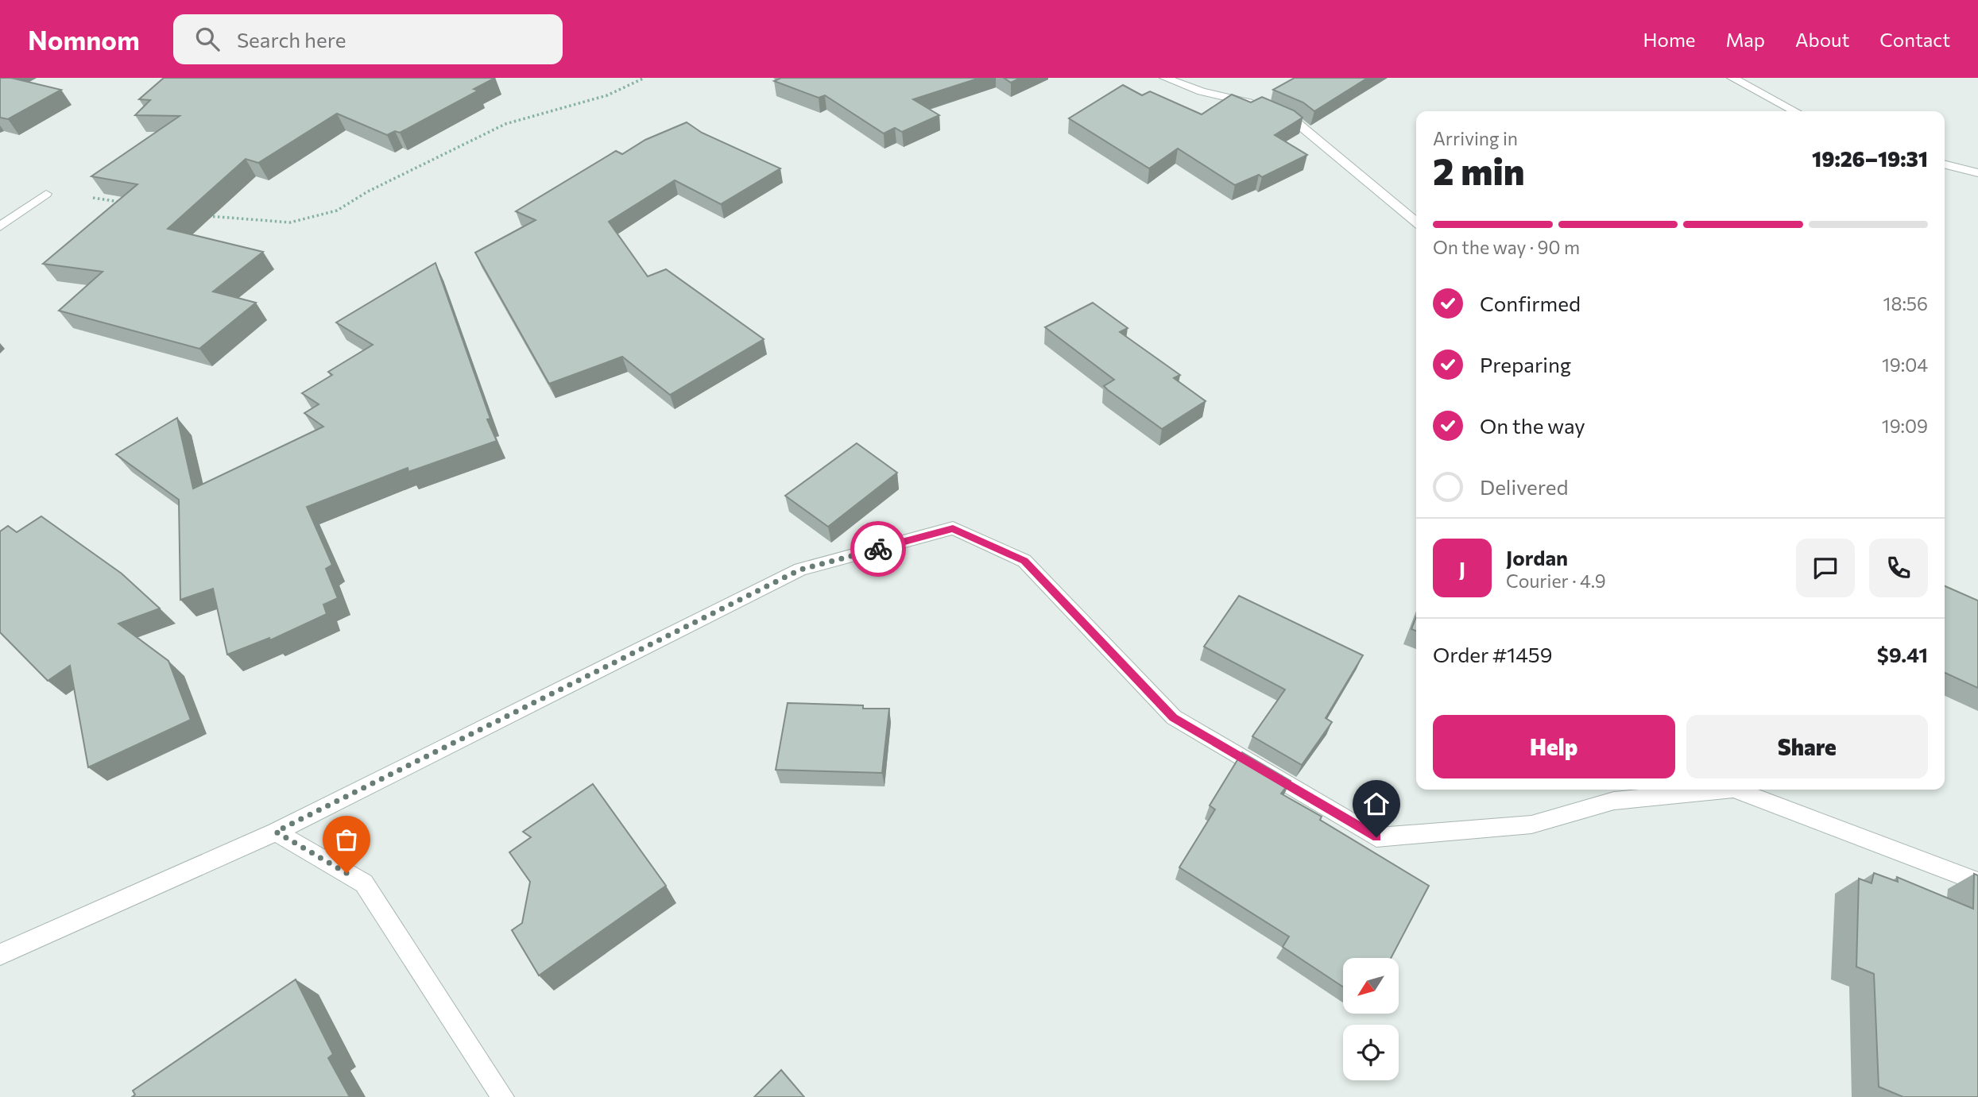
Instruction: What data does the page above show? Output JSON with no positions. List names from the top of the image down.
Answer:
{
  "north": "bottom left",
  "page": {
    "header": "Nomnom",
    "search": "Search here",
    "nav": [
      "Home",
      "Map",
      "About",
      "Contact"
    ],
    "heading": ["2 min", "Arriving in", "19:26–19:31"],
    "panel": [
      "Jordan",
      "Courier · 4.9",
      "Order #1459",
      "$9.41"
    ],
    "bar": "On the way · 90 m",
    "list": [
      ["Confirmed", "18:56"],
      ["Preparing", "19:04"],
      ["On the way", "19:09"],
      "Delivered"
    ],
    "round": "J",
    "buttons": ["Help", "Share"]
  }
}
